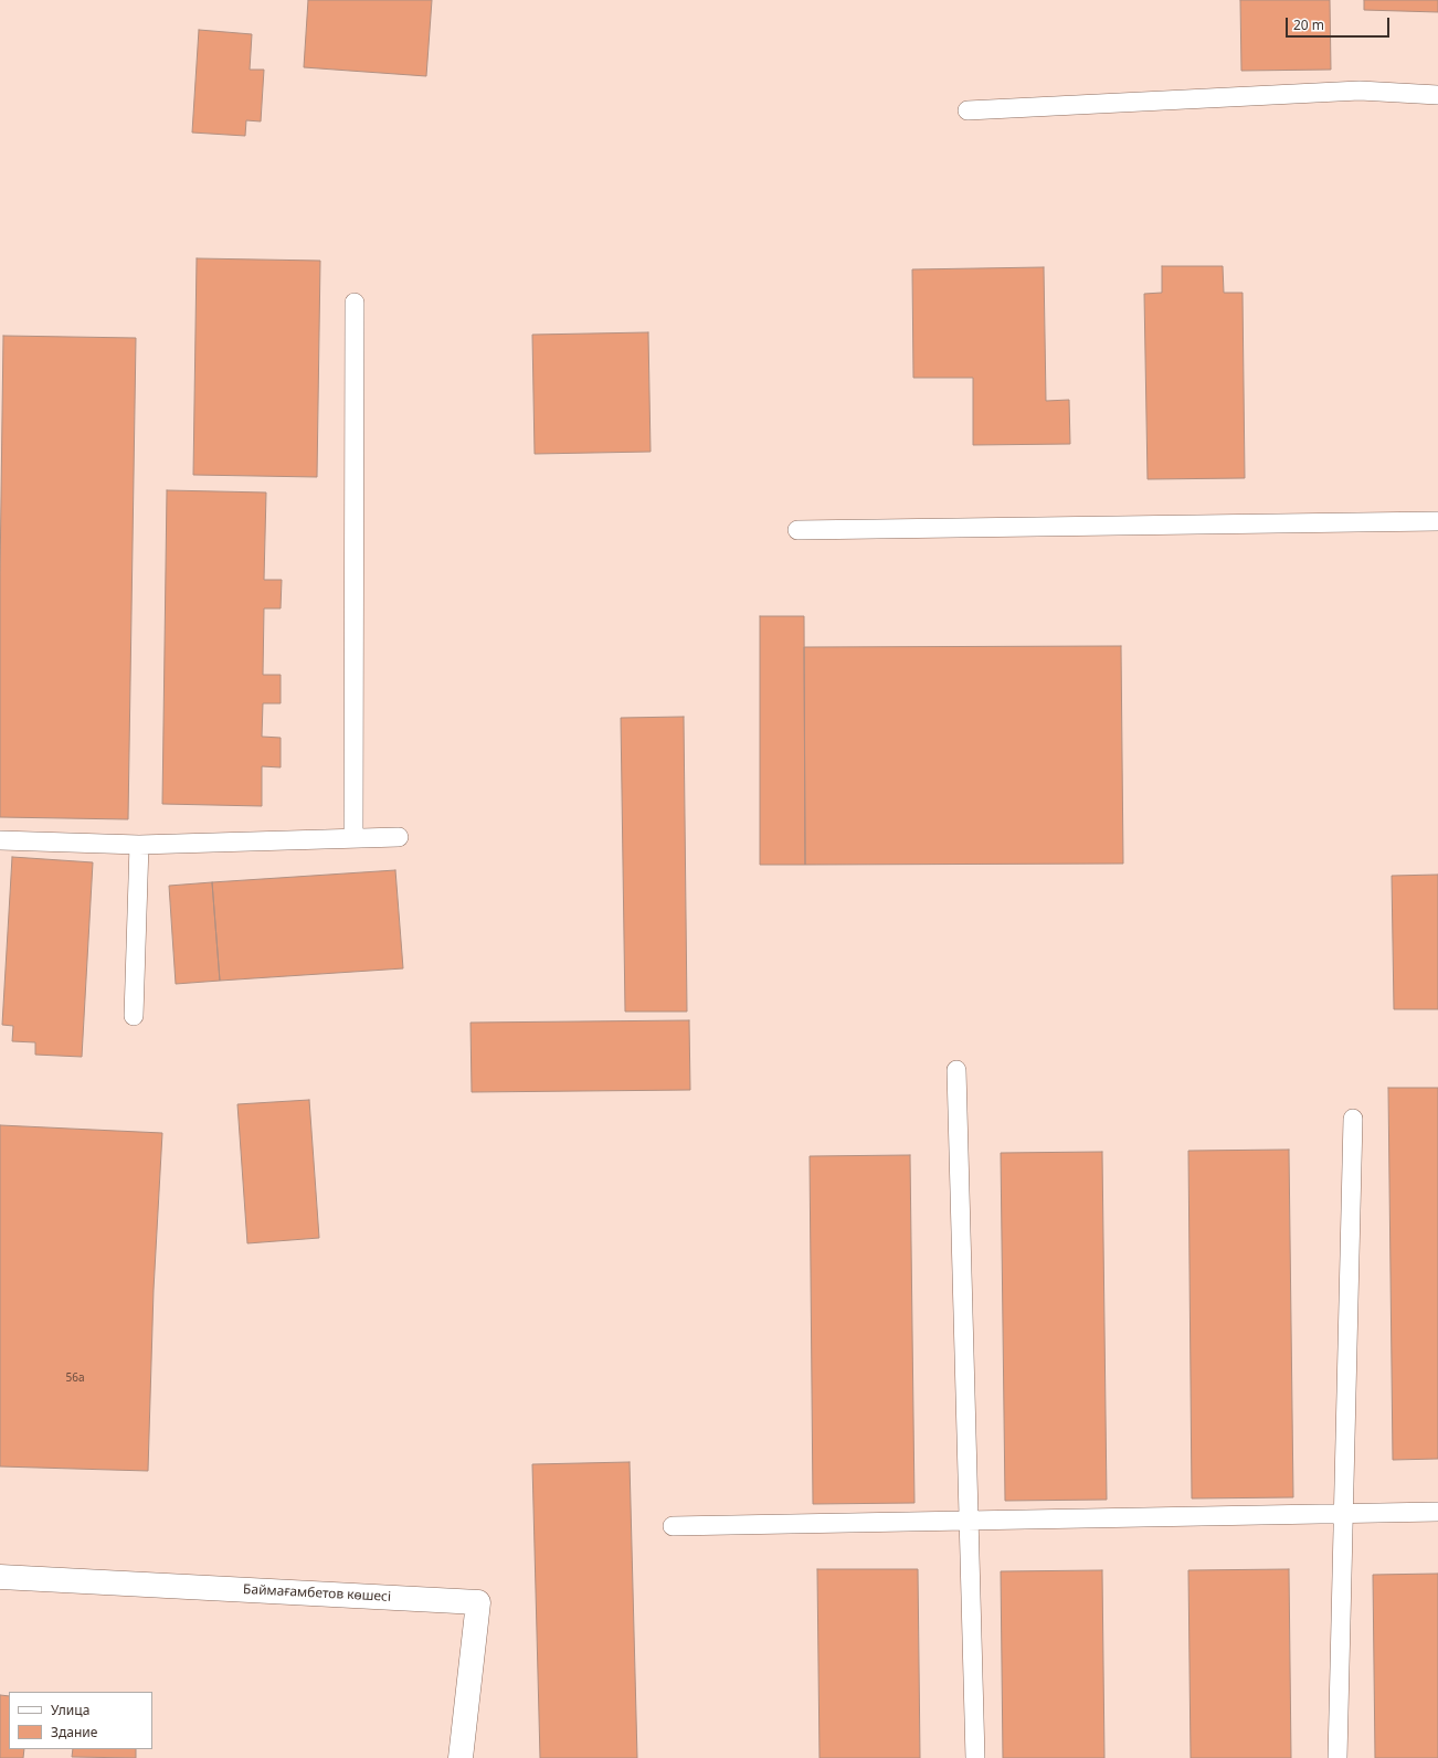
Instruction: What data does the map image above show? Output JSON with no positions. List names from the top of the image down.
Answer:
{
  "streets": {
    "street": ["Баймағамбетов көшесі"]
  },
  "house_numbers": ["56а"],
  "legend": ["Улица", "Здание"],
  "scale_bar": "20 m"
}
